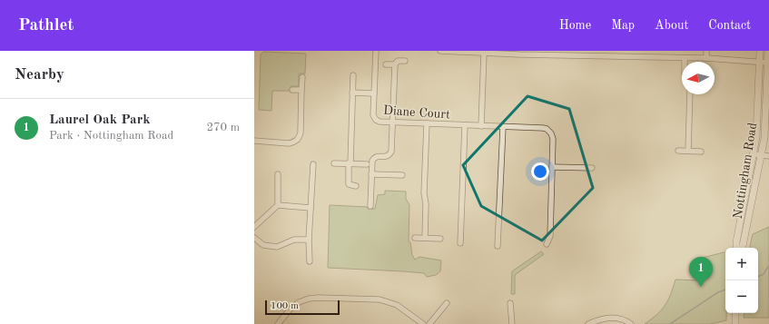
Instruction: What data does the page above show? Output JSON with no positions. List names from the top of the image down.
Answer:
{
  "streets": {
    "street": ["Diane Court", "Nottingham Road"]
  },
  "scale_bar": "100 m",
  "north": "left",
  "page": {
    "header": "Pathlet",
    "nav": [
      "Home",
      "Map",
      "About",
      "Contact"
    ],
    "heading": "Nearby",
    "list": [
      {
        "mark": "1",
        "name": "Laurel Oak Park",
        "note": "Park · Nottingham Road",
        "value": "270 m"
      }
    ],
    "map_buttons": ["+", "−"],
    "pins": "1",
    "scale": "100 m"
  }
}
